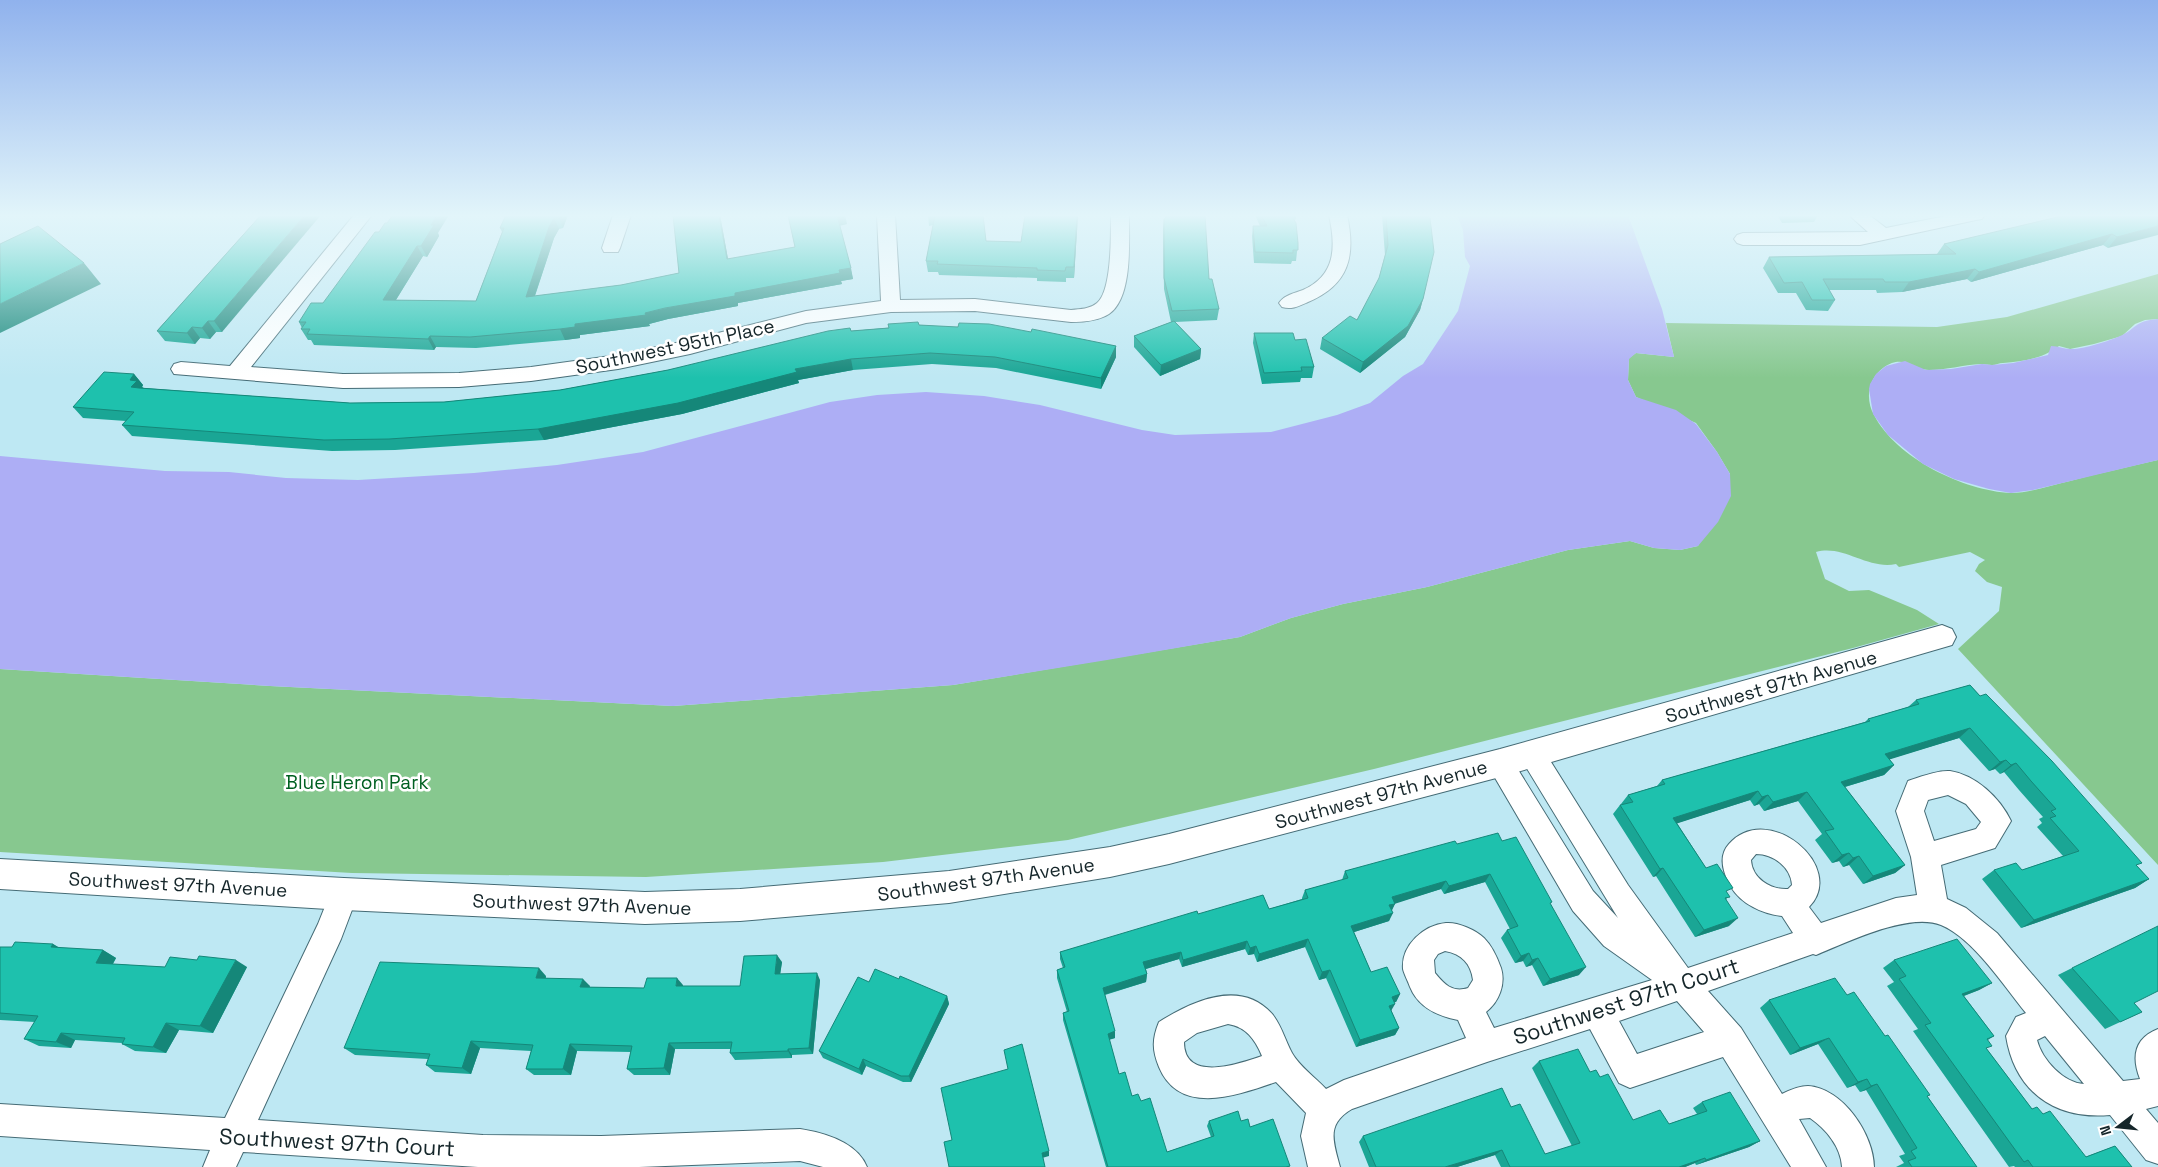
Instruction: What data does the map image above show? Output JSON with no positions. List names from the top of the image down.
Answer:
{
  "streets": {
    "street": ["Southwest 95th Place", "Southwest 97th Avenue", "Southwest 97th Court"]
  },
  "parks": ["Blue Heron Park"],
  "north": "left"
}
